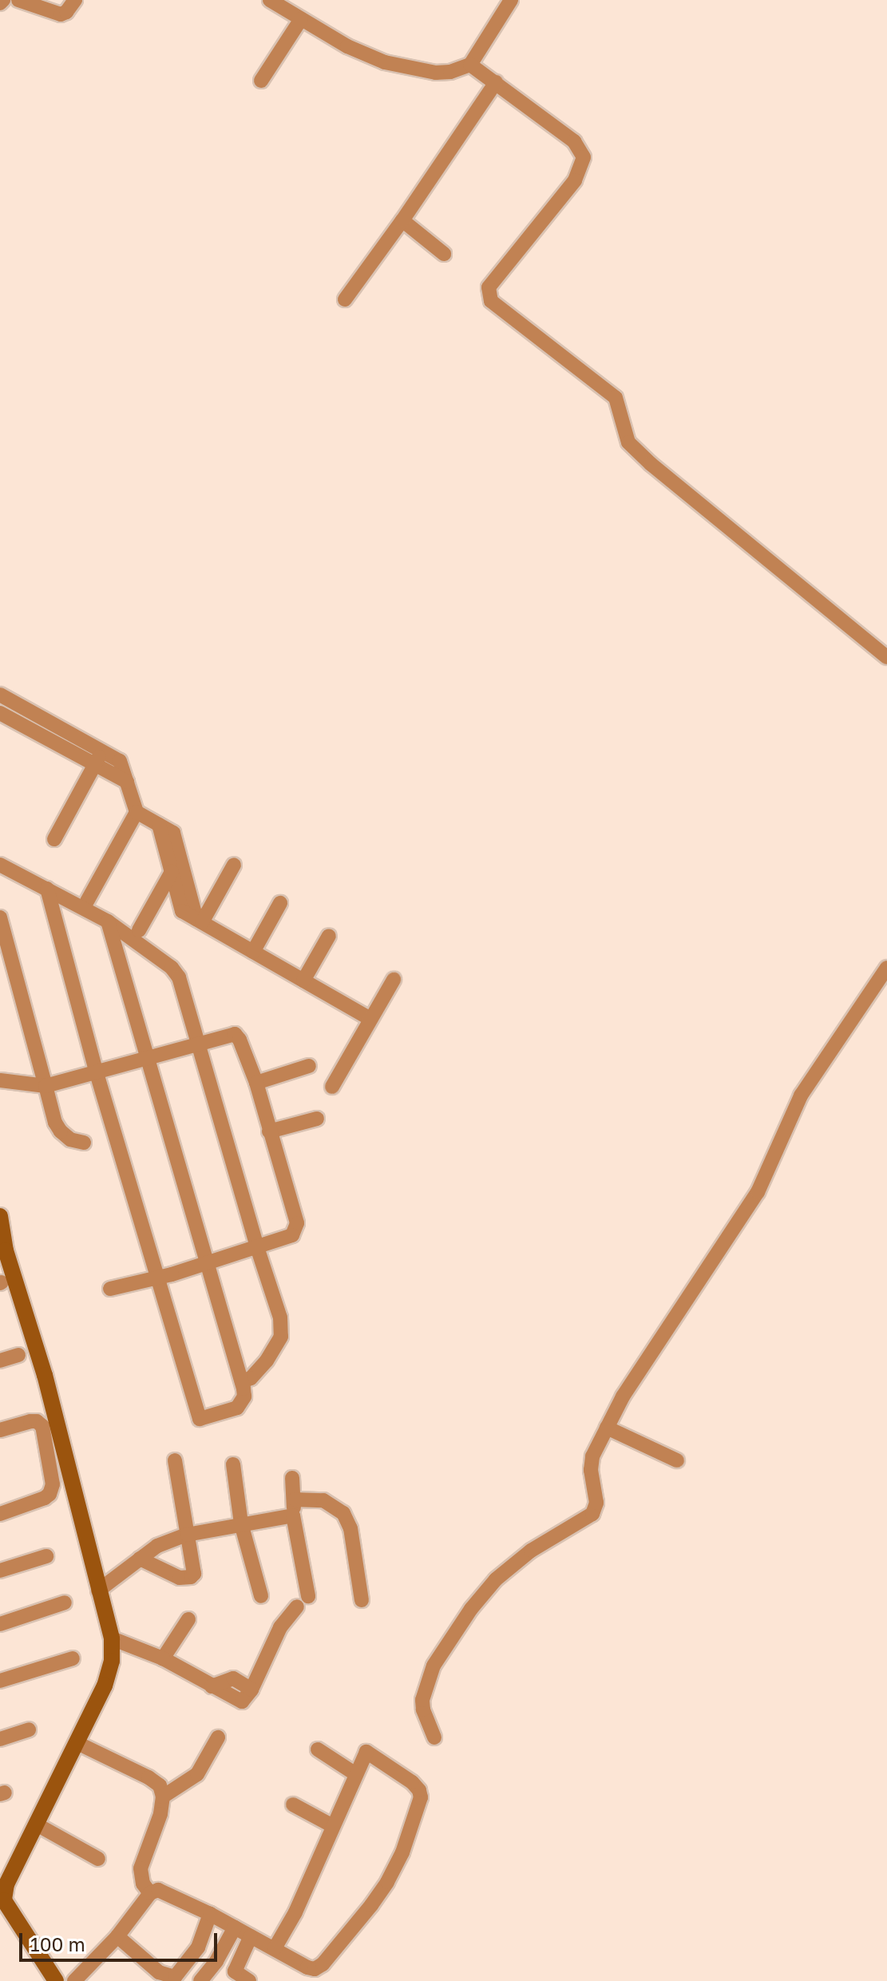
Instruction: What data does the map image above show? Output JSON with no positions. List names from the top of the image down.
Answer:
{
  "scale_bar": "100 m"
}
